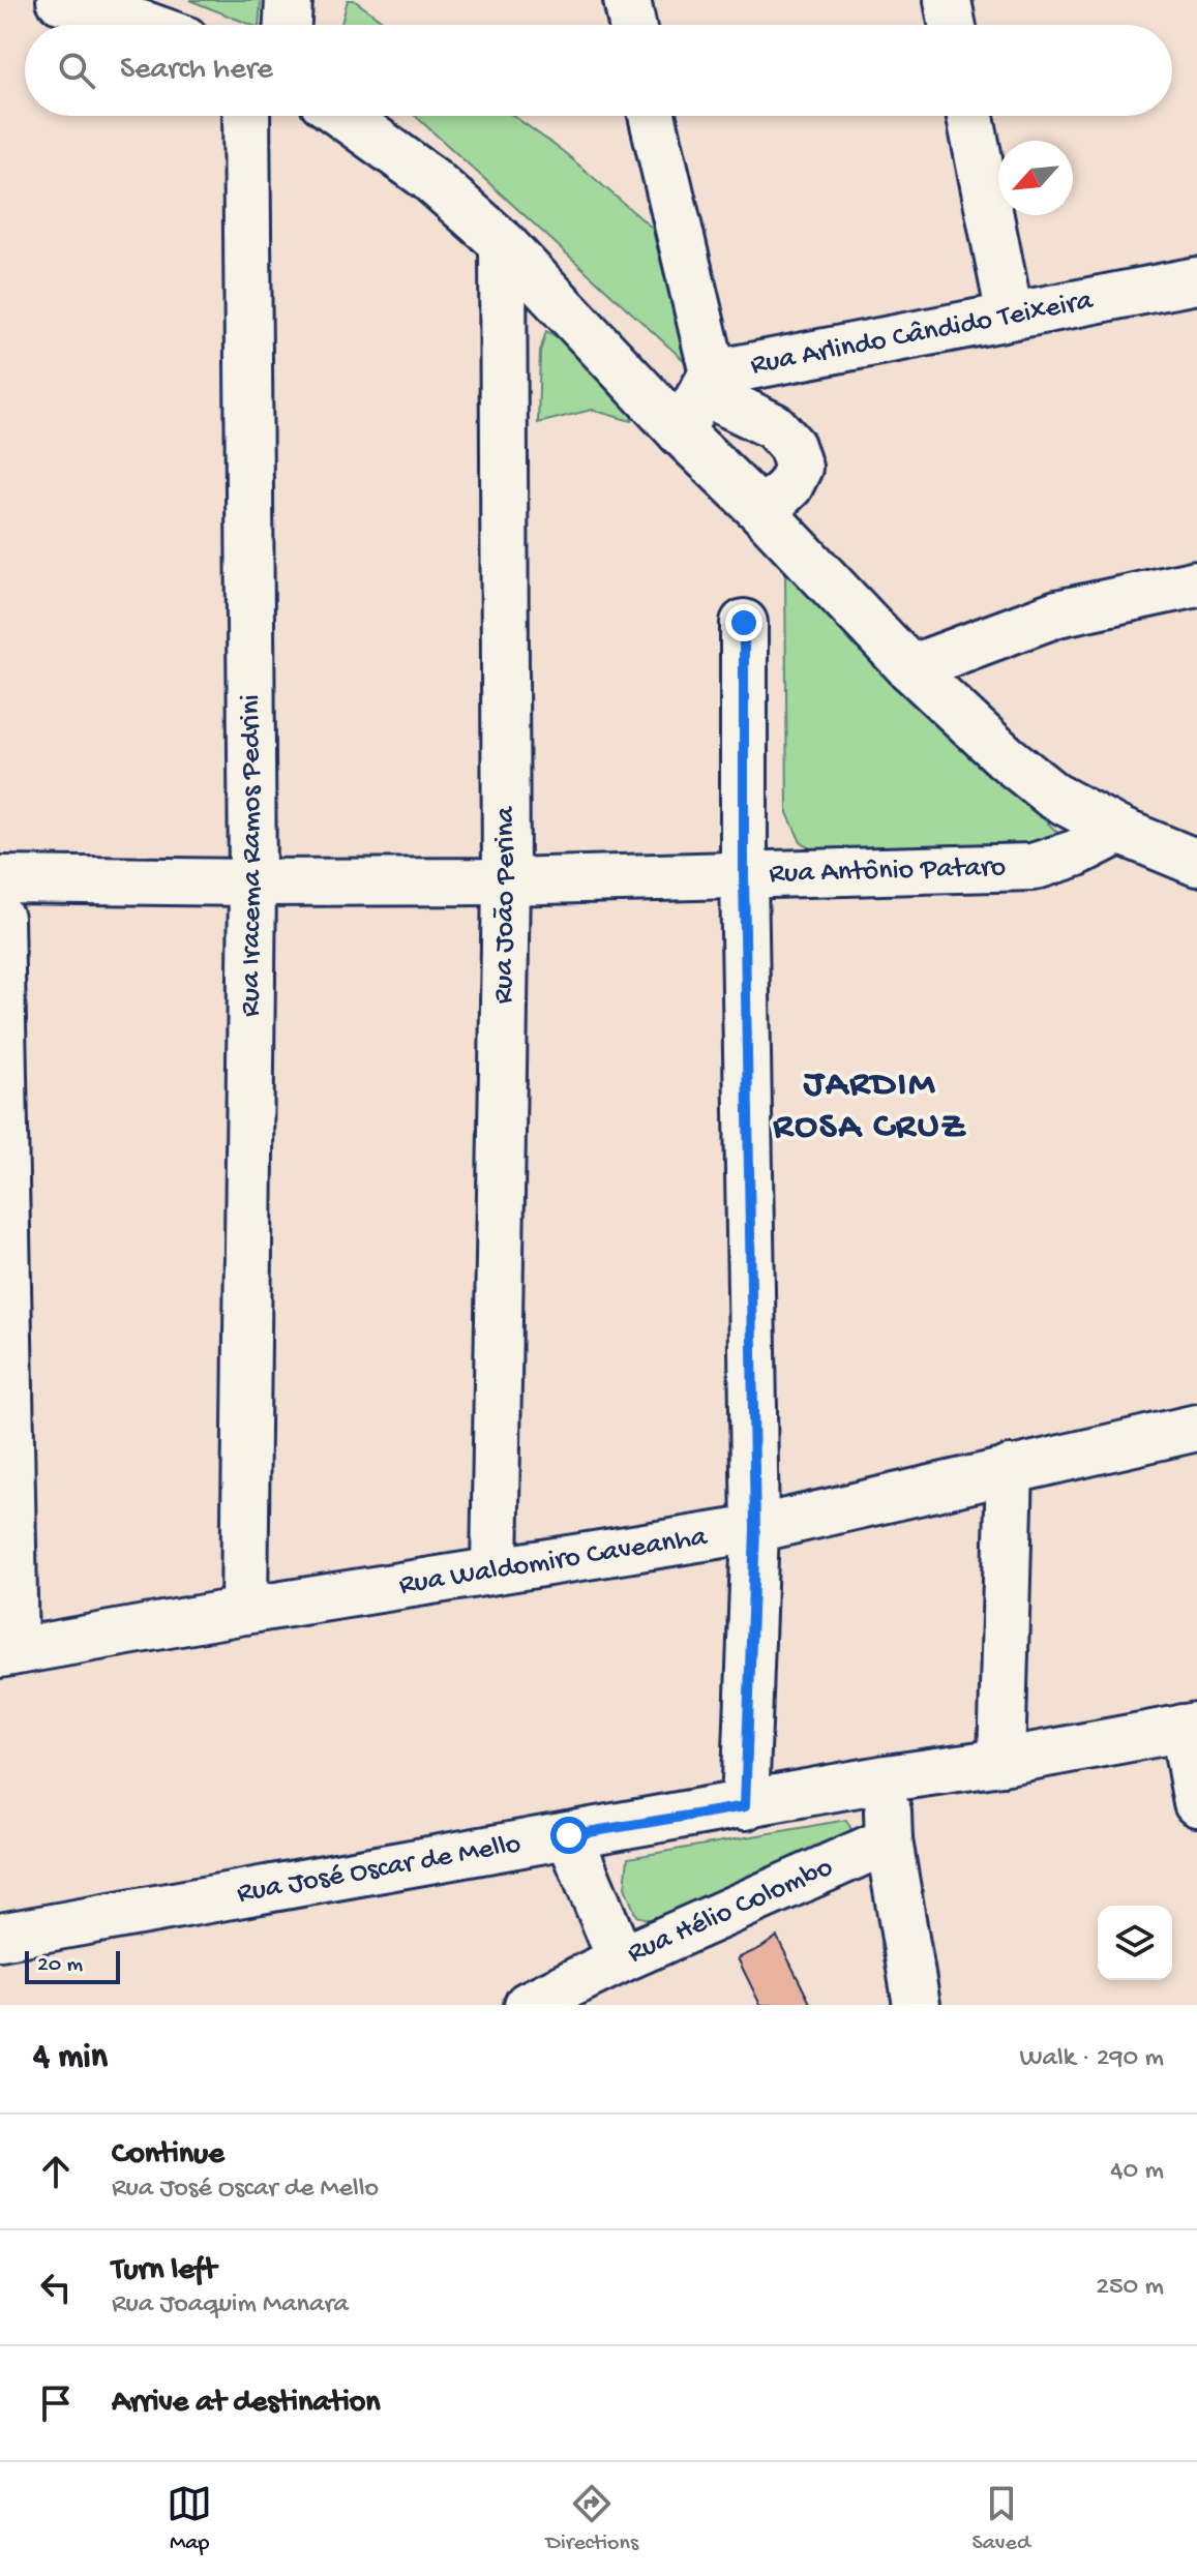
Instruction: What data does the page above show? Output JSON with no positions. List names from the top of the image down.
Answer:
{
  "streets": {
    "street": [
      "Rua Arlindo Cândido Teixeira",
      "Rua Iracema Ramos Pedrini",
      "Rua Antônio Pataro",
      "Rua João Perina",
      "Rua Waldomiro Caveanha",
      "Rua José Oscar de Mello",
      "Rua Hélio Colombo"
    ]
  },
  "crossings": [
    ["Rua Iracema Ramos Pedrini", "Rua Antônio Pataro"],
    ["Rua Iracema Ramos Pedrini", "Rua Waldomiro Caveanha"],
    ["Rua Antônio Pataro", "Rua João Perina"],
    ["Rua João Perina", "Rua Waldomiro Caveanha"]
  ],
  "districts": ["JARDIM ROSA CRUZ"],
  "scale_bar": "20 m",
  "north": "bottom left",
  "page": {
    "search": "Search here",
    "scale": "20 m",
    "heading": ["4 min", "Walk · 290 m"],
    "list": [
      ["Continue", "Rua José Oscar de Mello", "40 m"],
      ["Turn left", "Rua Joaquim Manara", "250 m"],
      "Arrive at destination"
    ],
    "nav": ["Map", "Directions", "Saved"]
  }
}
